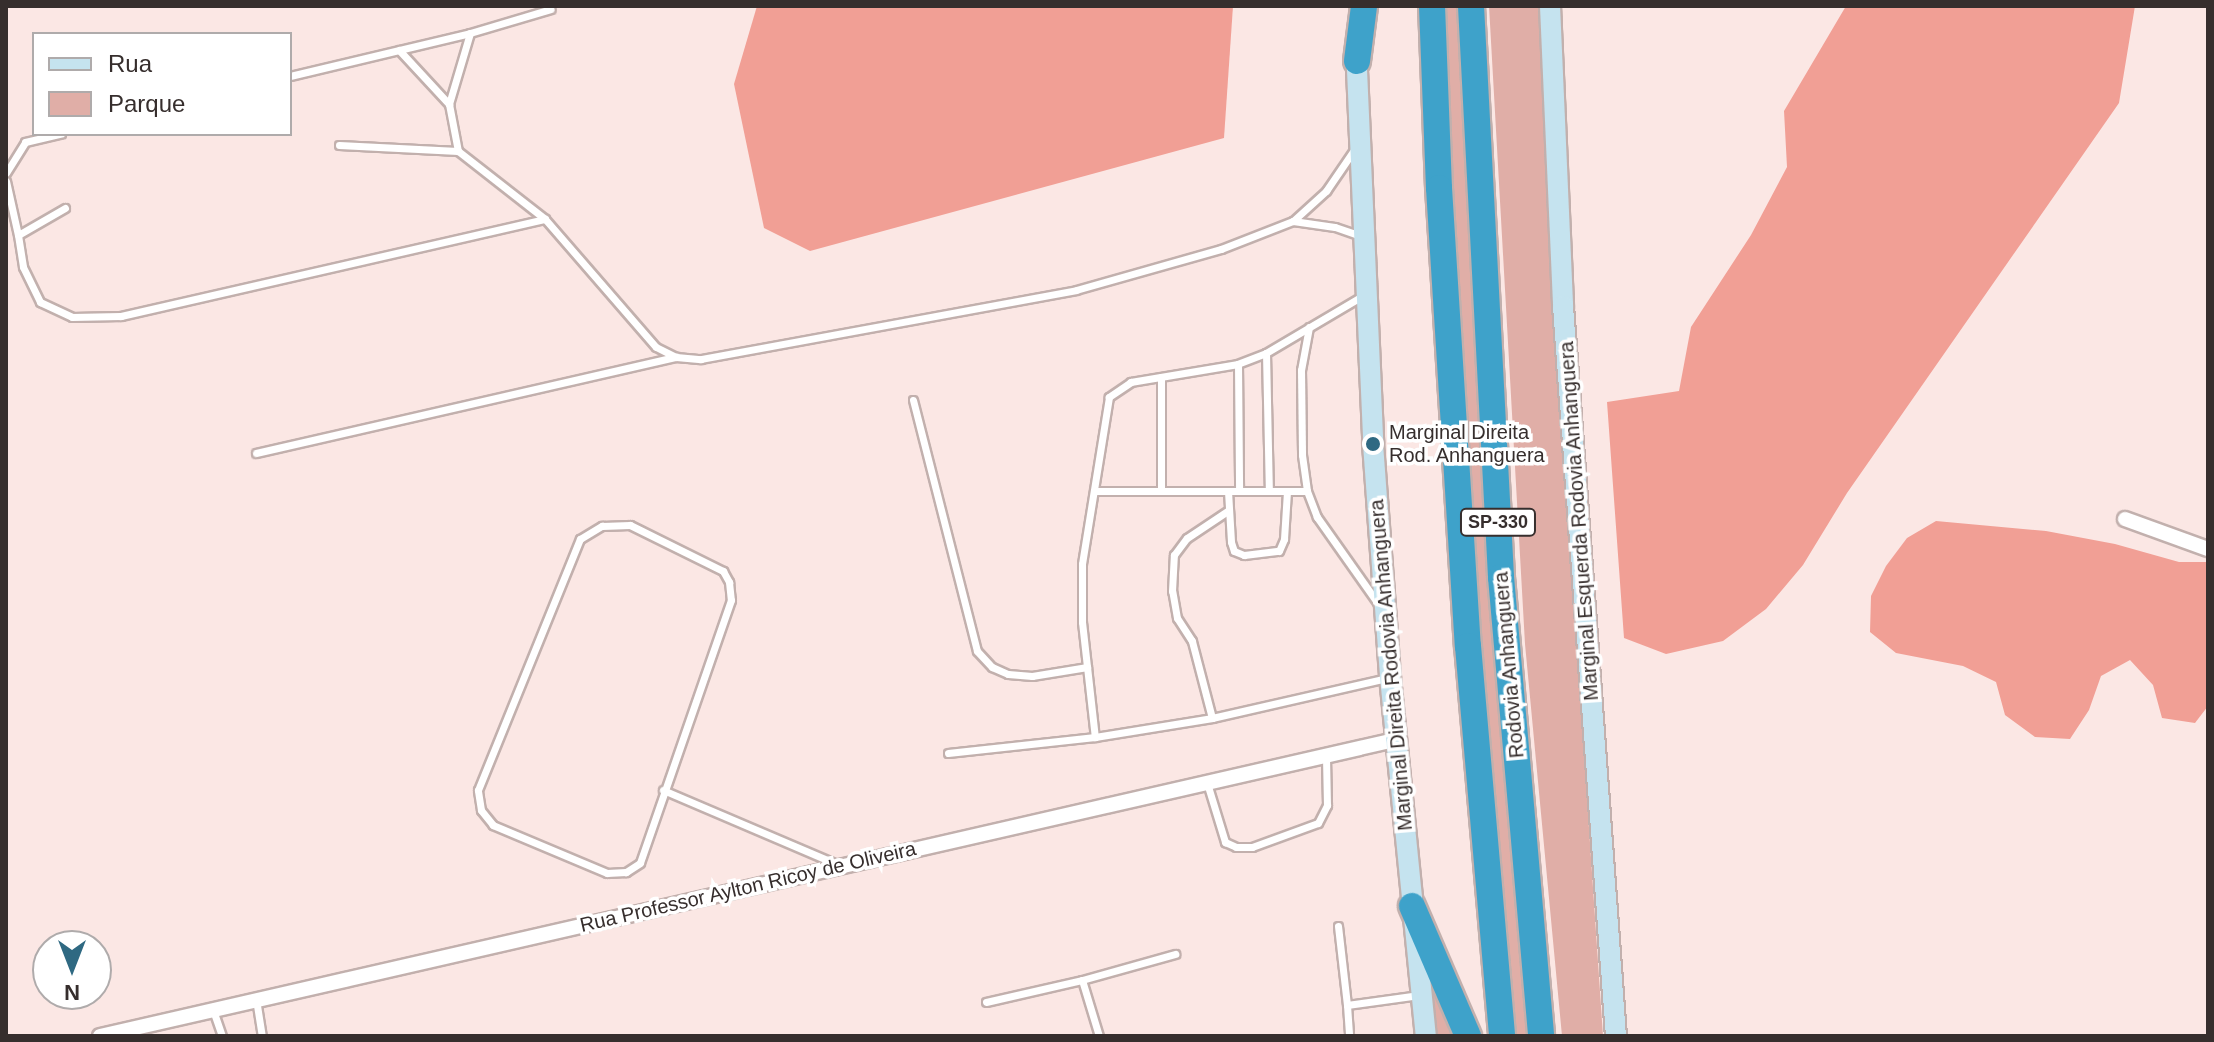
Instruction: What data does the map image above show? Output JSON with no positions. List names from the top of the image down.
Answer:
{
  "streets": {
    "highway": ["SP-330", "Rodovia Anhanguera"],
    "street": ["Marginal Esquerda Rodovia Anhanguera", "Marginal Direita Rodovia Anhanguera", "Rua Professor Aylton Ricoy de Oliveira"]
  },
  "crossings": [
    ["Marginal Direita Rodovia Anhanguera", "Rua Professor Aylton Ricoy de Oliveira"]
  ],
  "places": ["Marginal Direita Rod. Anhanguera"],
  "legend": ["Rua", "Parque"],
  "north": "bottom"
}
